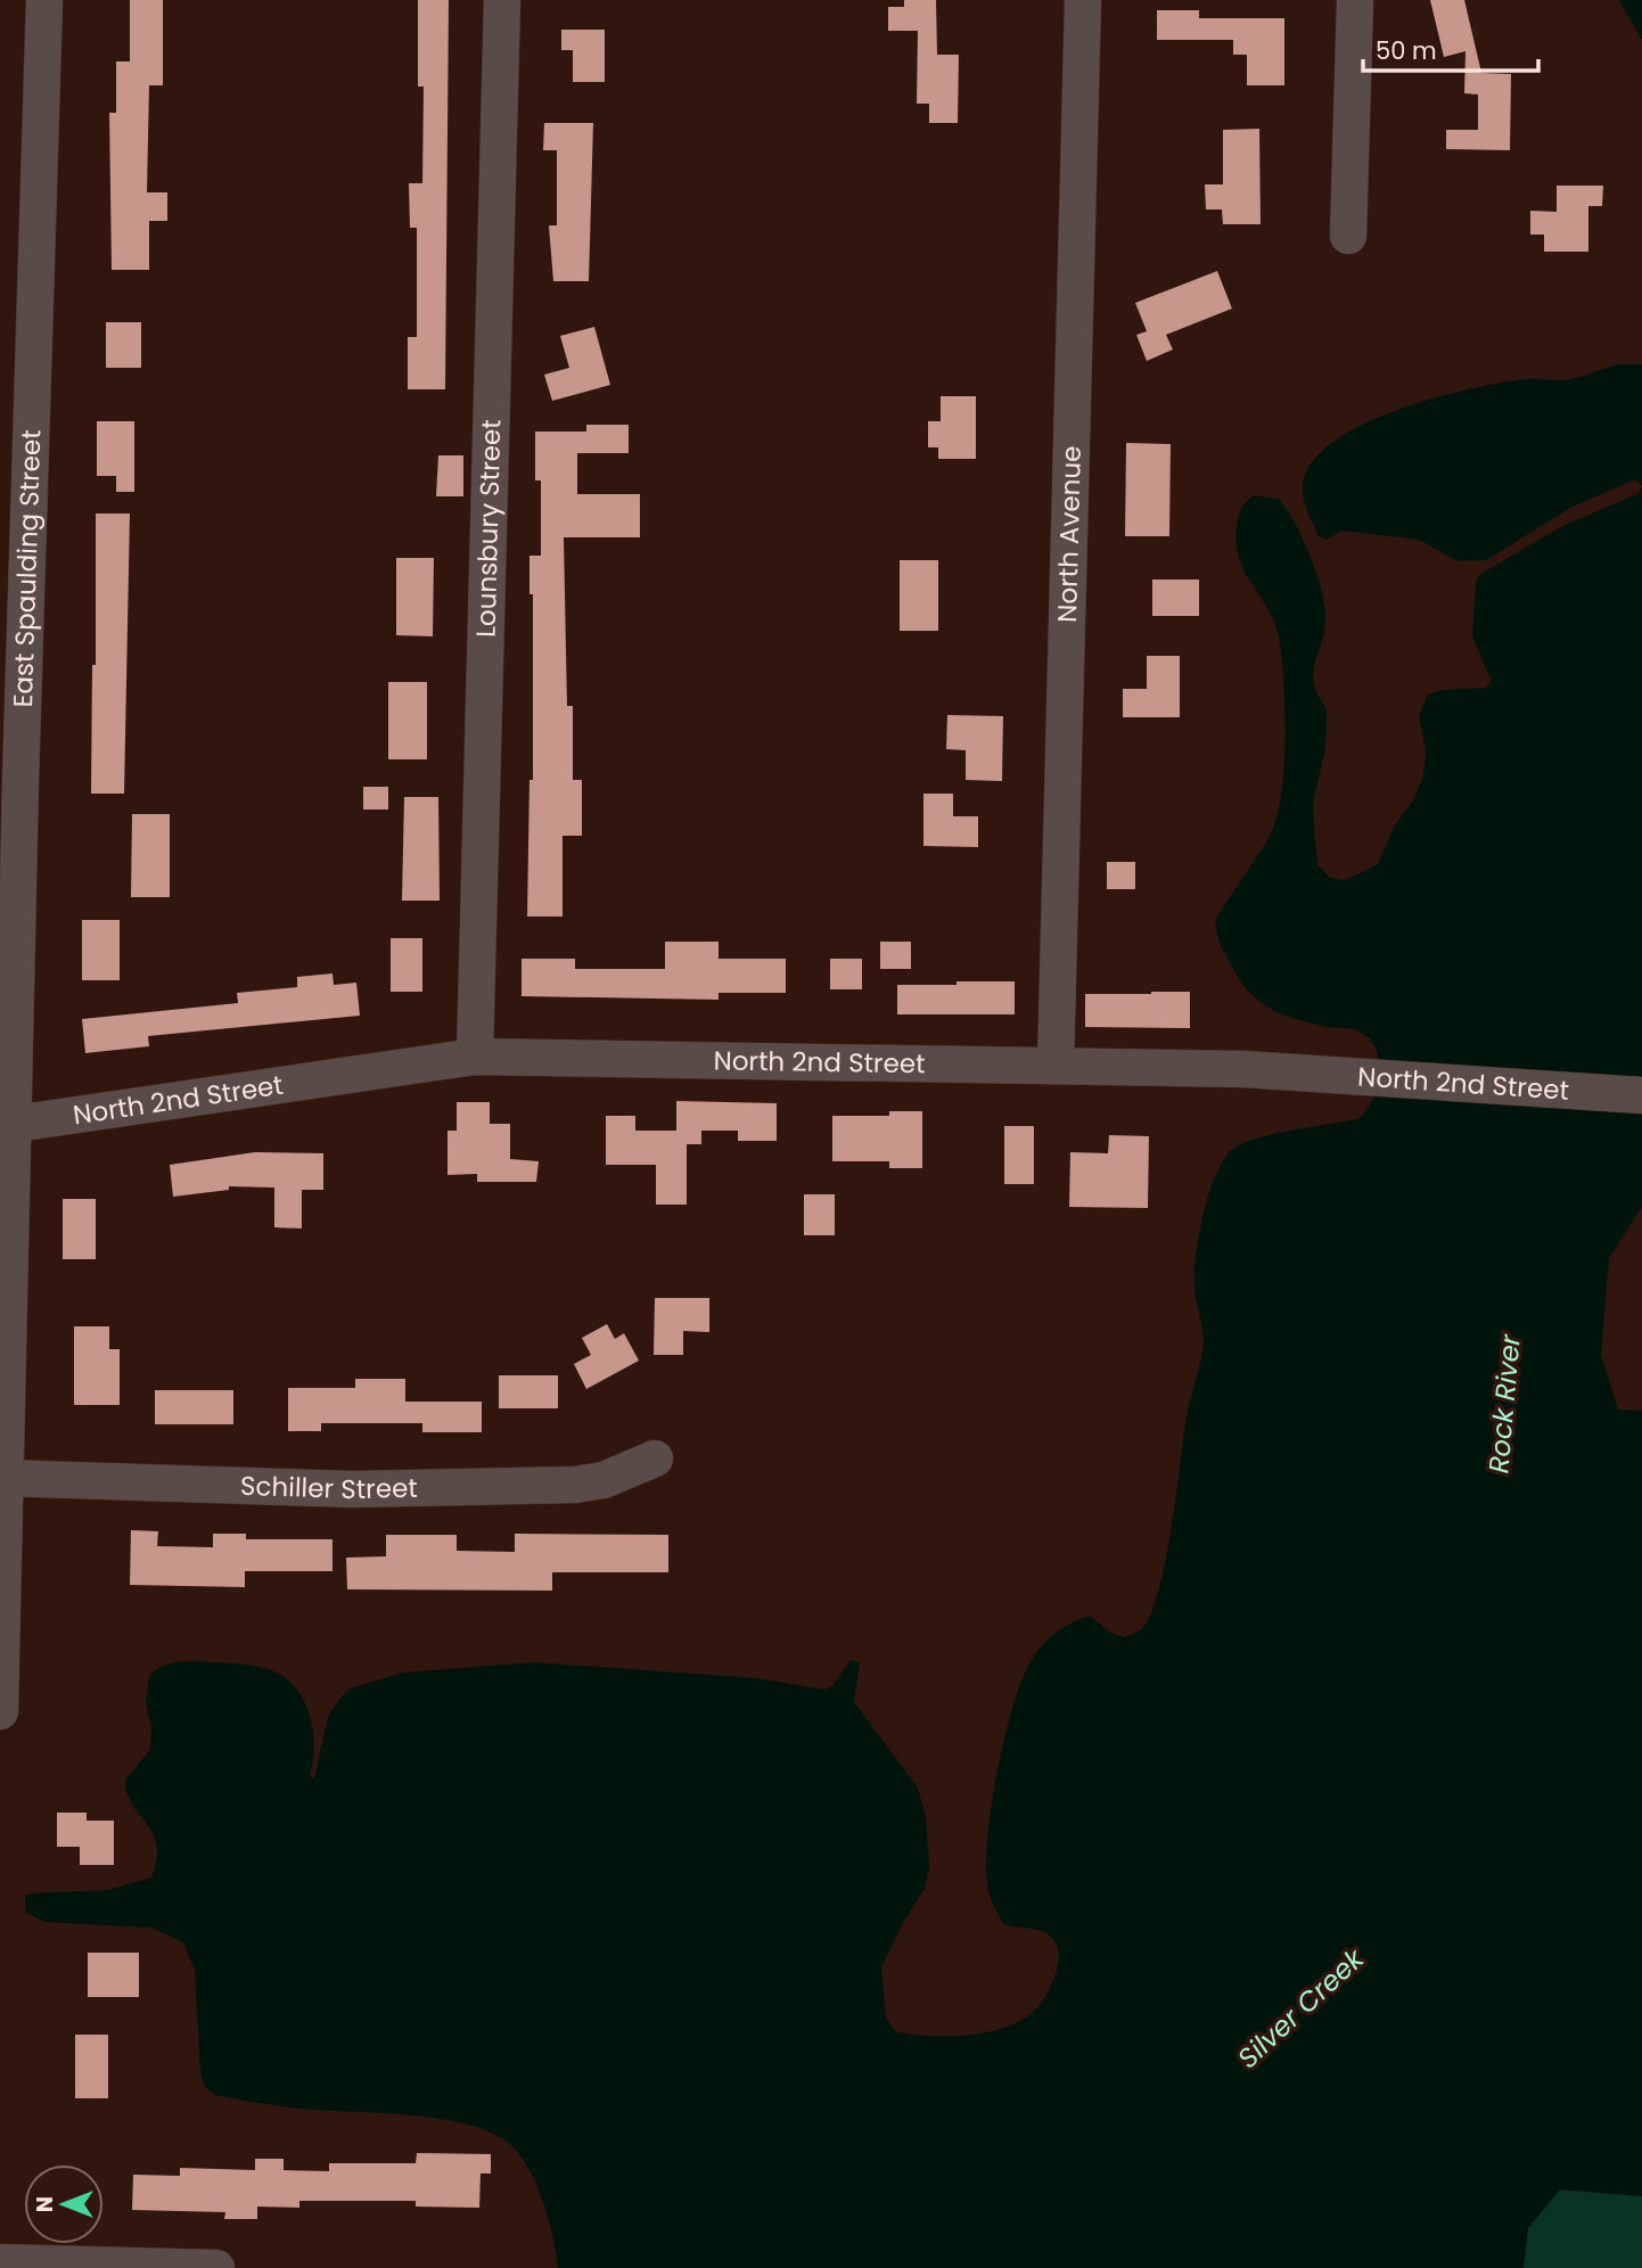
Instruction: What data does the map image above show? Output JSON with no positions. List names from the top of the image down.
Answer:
{
  "streets": {
    "street": [
      "Lounsbury Street",
      "North Avenue",
      "East Spaulding Street",
      "North 2nd Street",
      "Schiller Street"
    ]
  },
  "crossings": [
    ["Lounsbury Street", "North 2nd Street"],
    ["North Avenue", "North 2nd Street"],
    ["East Spaulding Street", "North 2nd Street"],
    ["East Spaulding Street", "Schiller Street"]
  ],
  "water": ["Rock River", "Silver Creek"],
  "scale_bar": "50 m",
  "north": "left"
}
